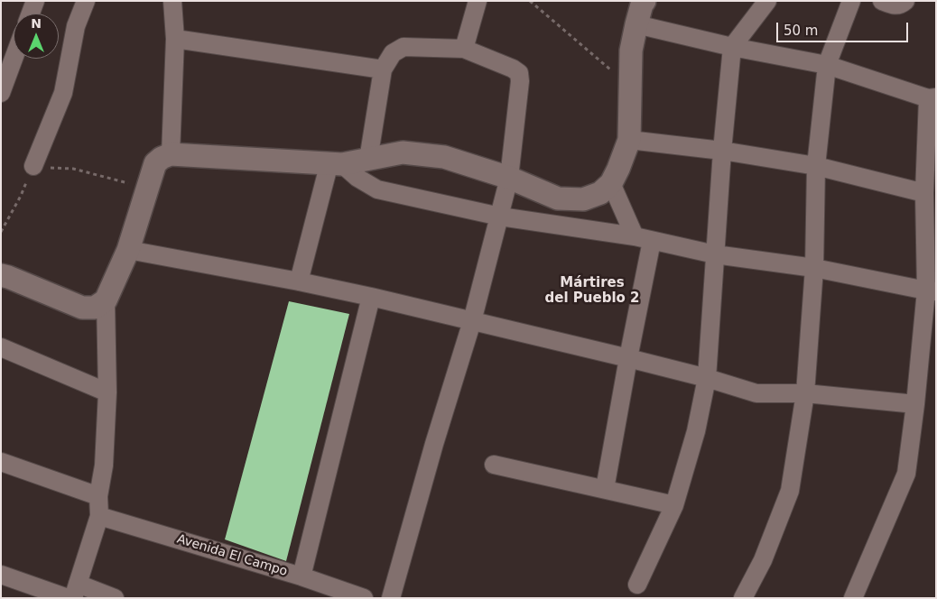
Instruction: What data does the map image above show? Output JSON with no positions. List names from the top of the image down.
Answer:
{
  "streets": {
    "street": ["Avenida El Campo"]
  },
  "districts": ["Mártires del Pueblo 2"],
  "scale_bar": "50 m",
  "north": "top"
}
